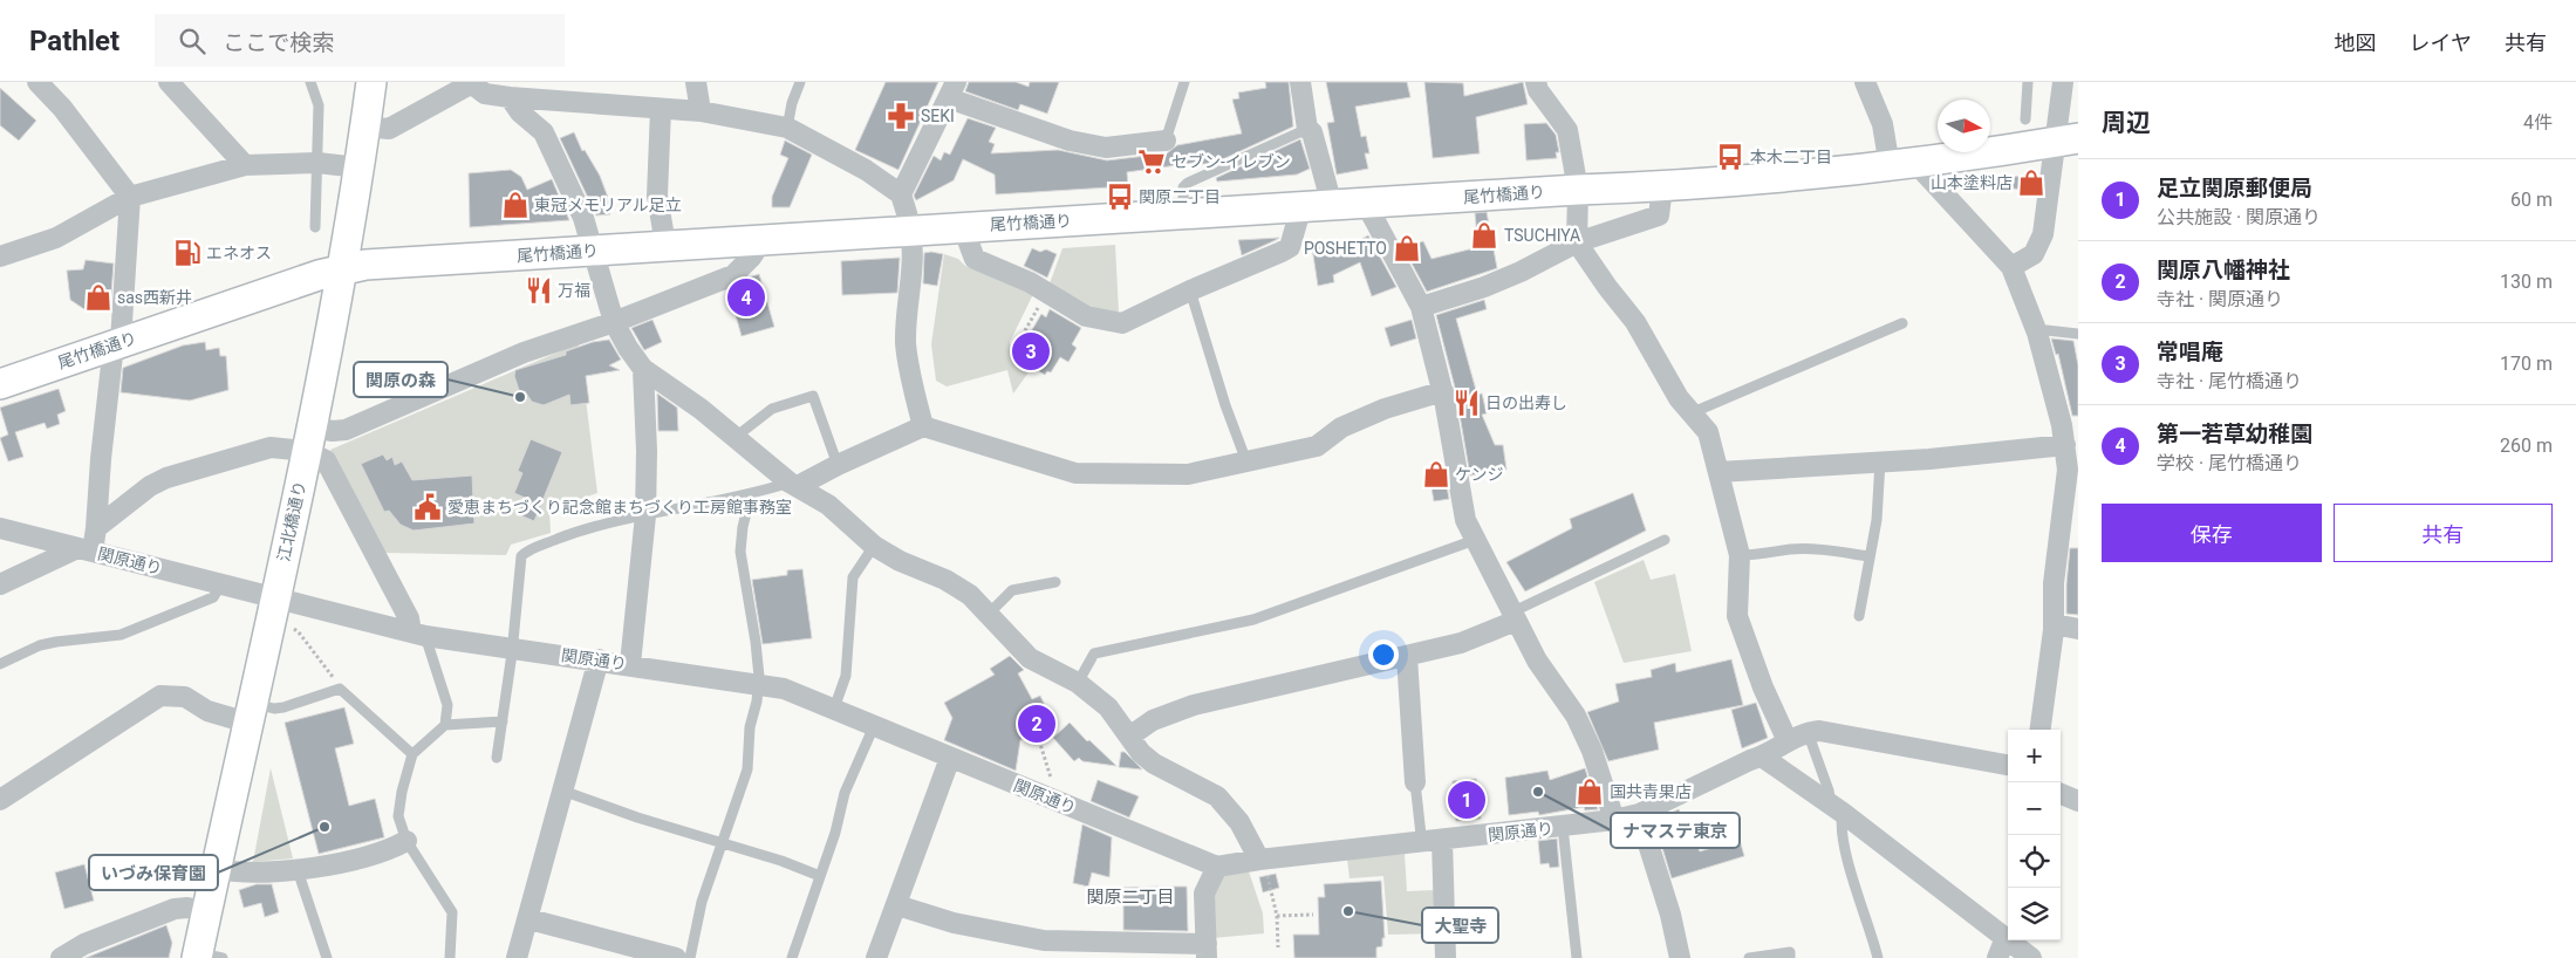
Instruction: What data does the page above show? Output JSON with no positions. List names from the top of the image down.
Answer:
{
  "streets": {
    "main road": ["尾竹橋通り", "江北橋通り"],
    "street": ["関原通り"]
  },
  "crossings": [
    ["尾竹橋通り", "江北橋通り"],
    ["江北橋通り", "関原通り"]
  ],
  "districts": ["関原二丁目"],
  "places": {
    "pharmacy": ["SEKI"],
    "bus stop": ["本木二丁目", "関原二丁目"],
    "supermarket": ["セブン-イレブン"],
    "shop": [
      "山本塗料店",
      "東冠メモリアル足立",
      "TSUCHIYA",
      "POSHETTO",
      "sas西新井",
      "ケンジ",
      "国共青果店"
    ],
    "fuel station": ["エネオス"],
    "restaurant": ["万福", "日の出寿し"],
    "other": [
      "関原の森",
      "ナマステ東京",
      "いづみ保育園",
      "大聖寺"
    ],
    "public building": ["愛恵まちづくり記念館まちづくり工房館事務室"]
  },
  "north": "right",
  "page": {
    "header": "Pathlet",
    "search": "ここで検索",
    "nav": ["地図", "レイヤ", "共有"],
    "heading": ["周辺", "4件"],
    "list": [
      {
        "mark": "1",
        "name": "足立関原郵便局",
        "note": "公共施設 · 関原通り",
        "value": "60 m"
      },
      {
        "mark": "2",
        "name": "関原八幡神社",
        "note": "寺社 · 関原通り",
        "value": "130 m"
      },
      {
        "mark": "3",
        "name": "常唱庵",
        "note": "寺社 · 尾竹橋通り",
        "value": "170 m"
      },
      {
        "mark": "4",
        "name": "第一若草幼稚園",
        "note": "学校 · 尾竹橋通り",
        "value": "260 m"
      }
    ],
    "pins": [
      "4",
      "3",
      "2",
      "1"
    ],
    "buttons": ["保存", "共有"],
    "map_buttons": ["+", "−"]
  }
}
